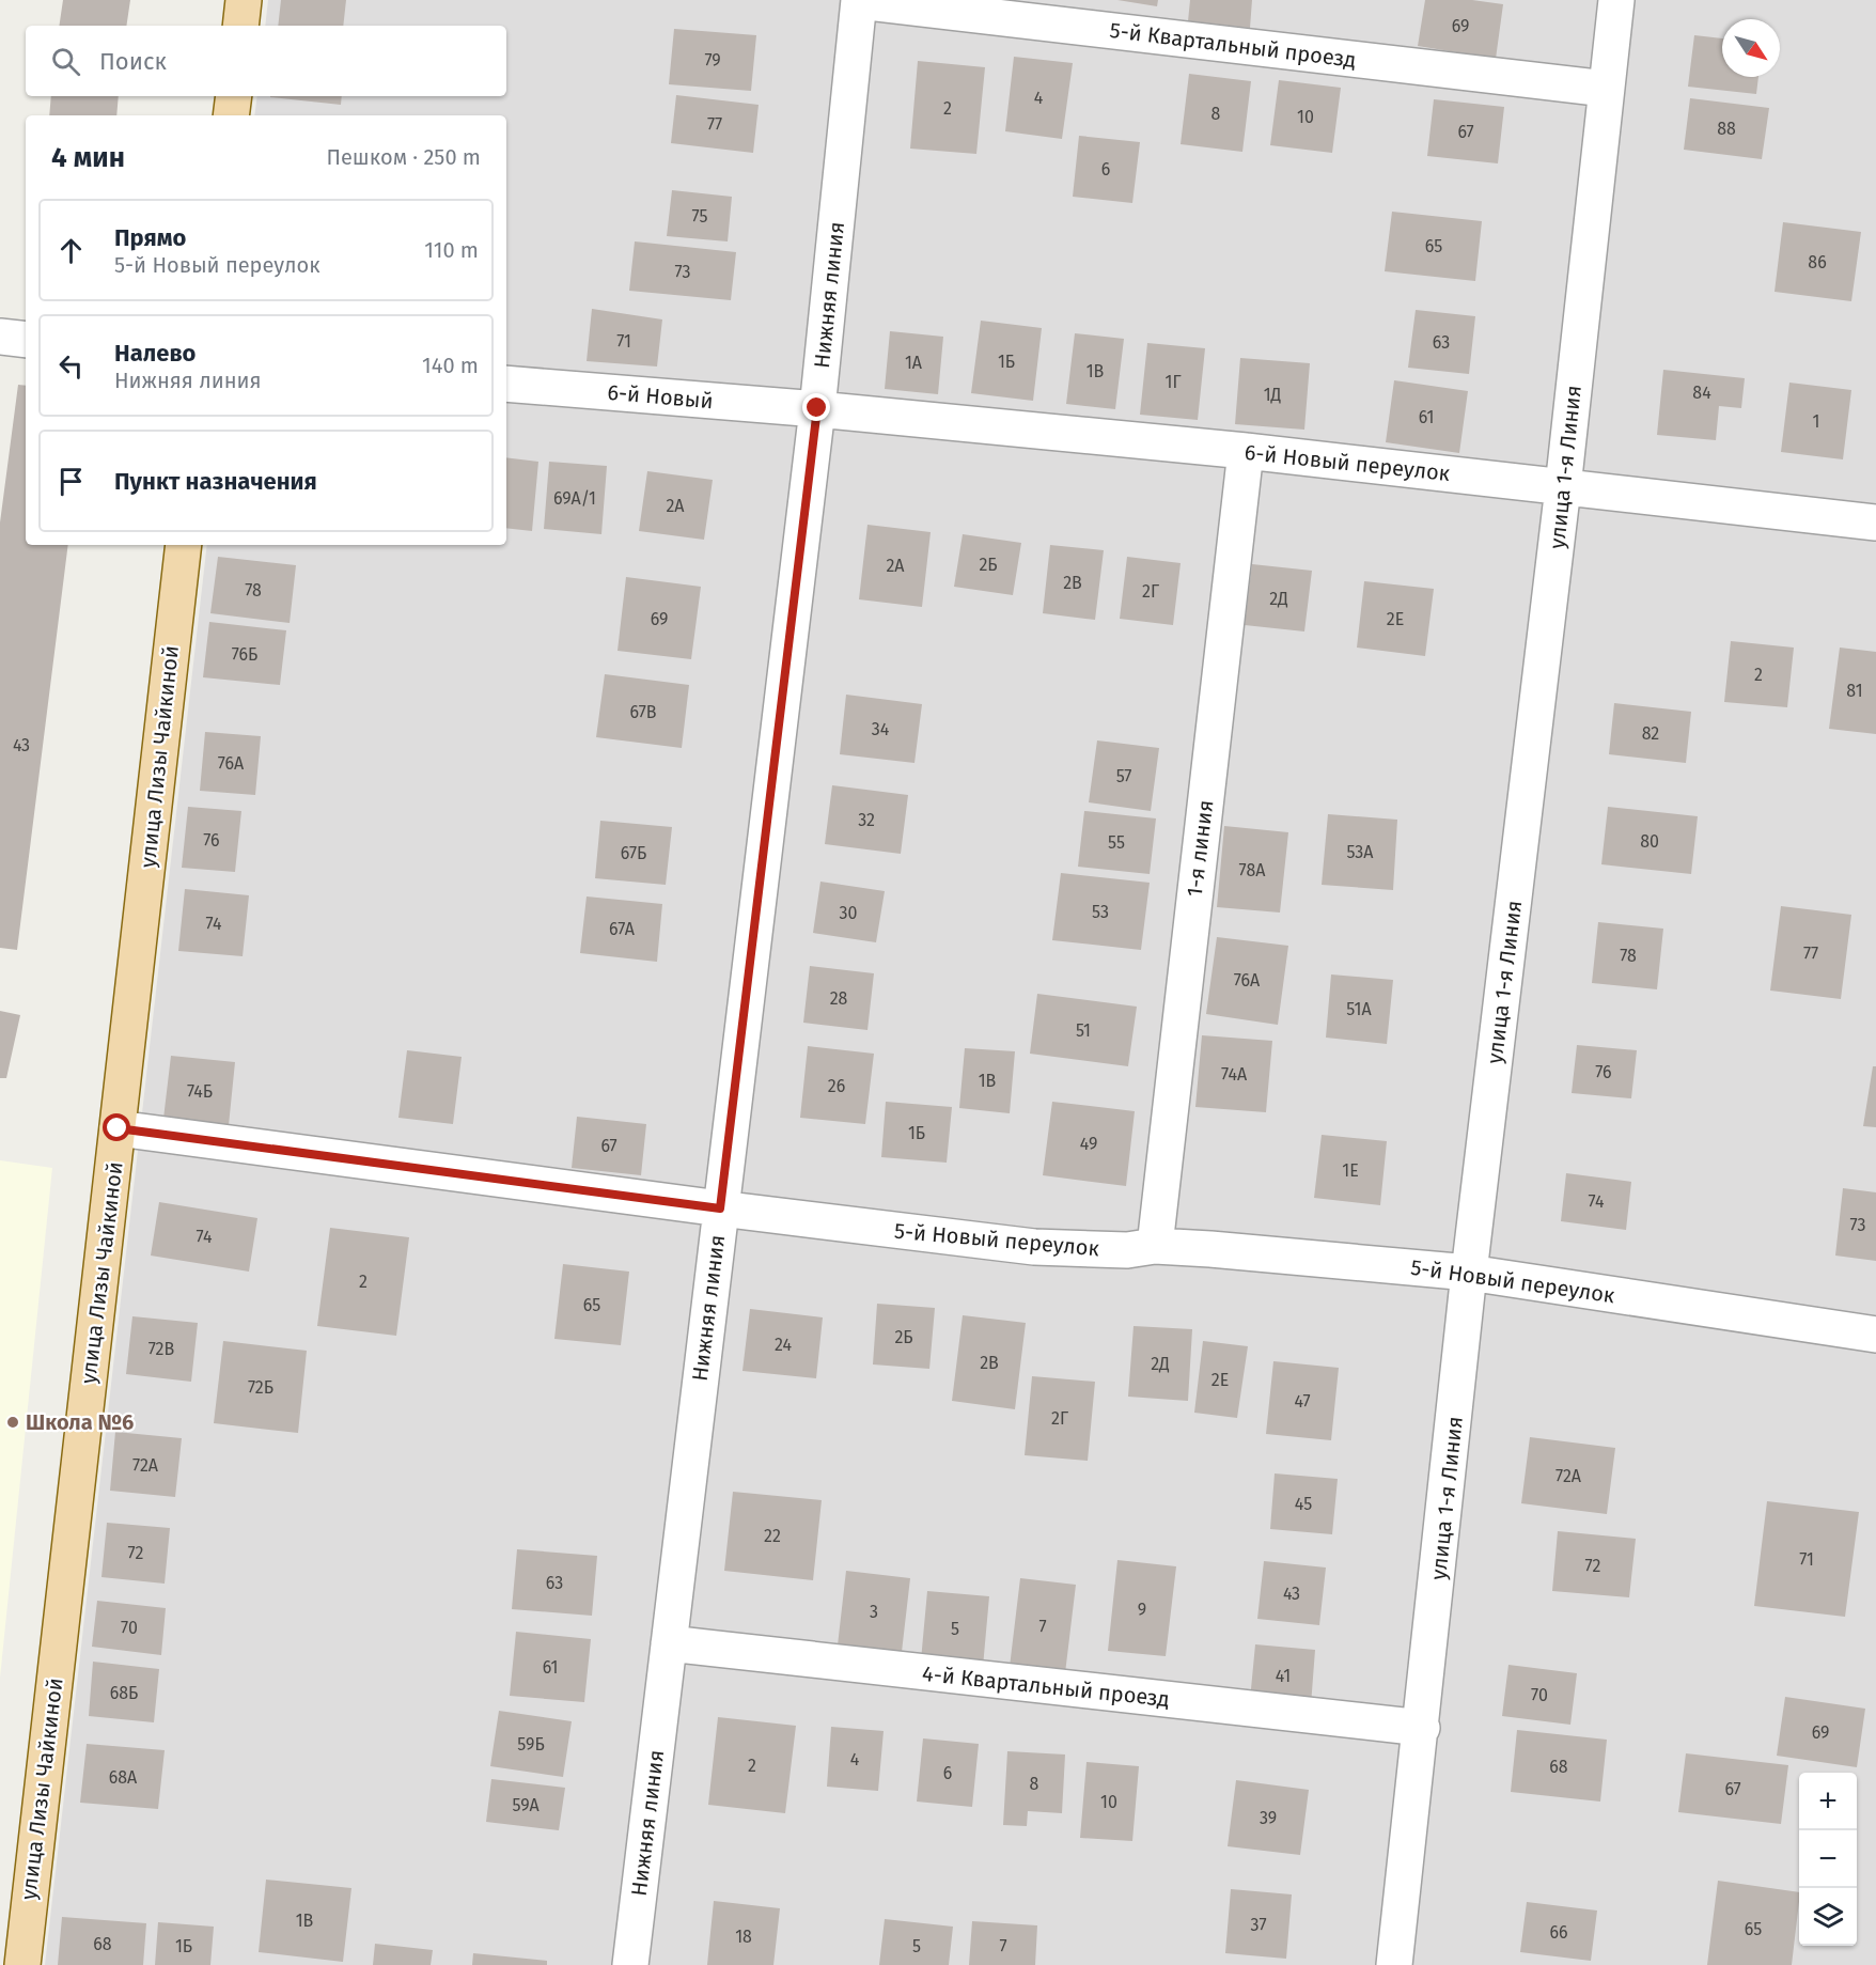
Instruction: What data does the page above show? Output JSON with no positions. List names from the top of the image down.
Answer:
{
  "streets": {
    "main road": ["улица Лизы Чайкиной"],
    "street": [
      "5-й Квартальный проезд",
      "Нижняя линия",
      "6-й Новый",
      "6-й Новый переулок",
      "улица 1-я Линия",
      "1-я линия",
      "5-й Новый переулок",
      "4-й Квартальный проезд"
    ]
  },
  "crossings": [
    ["5-й Квартальный проезд", "Нижняя линия"],
    ["5-й Квартальный проезд", "улица 1-я Линия"],
    ["Нижняя линия", "6-й Новый"],
    ["Нижняя линия", "6-й Новый переулок"],
    ["Нижняя линия", "5-й Новый переулок"],
    ["Нижняя линия", "4-й Квартальный проезд"],
    ["6-й Новый", "6-й Новый переулок"],
    ["6-й Новый переулок", "улица 1-я Линия"],
    ["6-й Новый переулок", "1-я линия"],
    ["улица 1-я Линия", "5-й Новый переулок"],
    ["улица 1-я Линия", "4-й Квартальный проезд"],
    ["улица Лизы Чайкиной", "5-й Новый переулок"],
    ["1-я линия", "5-й Новый переулок"]
  ],
  "places": ["Школа №6"],
  "house_numbers": [
    "69",
    "79",
    "4",
    "2",
    "8",
    "10",
    "77",
    "88",
    "67",
    "6",
    "75",
    "65",
    "86",
    "73",
    "71",
    "63",
    "1Б",
    "1А",
    "1В",
    "1Г",
    "84",
    "1Д",
    "61",
    "1",
    "69А/1",
    "2А",
    "2Б",
    "2А",
    "2В",
    "78",
    "2Г",
    "2Д",
    "69",
    "2Е",
    "76Б",
    "2",
    "81",
    "67В",
    "34",
    "82",
    "43",
    "76А",
    "57",
    "32",
    "76",
    "80",
    "55",
    "53А",
    "67Б",
    "78А",
    "53",
    "30",
    "74",
    "67А",
    "77",
    "78",
    "76А",
    "28",
    "51А",
    "51",
    "76",
    "74А",
    "1В",
    "26",
    "74Б",
    "1Б",
    "49",
    "67",
    "1Е",
    "74",
    "73",
    "74",
    "2",
    "65",
    "2Б",
    "24",
    "72В",
    "2В",
    "2Д",
    "2Е",
    "72Б",
    "47",
    "2Г",
    "72А",
    "72А",
    "45",
    "22",
    "72",
    "71",
    "72",
    "63",
    "43",
    "9",
    "3",
    "7",
    "70",
    "5",
    "61",
    "41",
    "68Б",
    "70",
    "69",
    "59Б",
    "4",
    "2",
    "68",
    "6",
    "68А",
    "8",
    "67",
    "10",
    "59А",
    "39",
    "1В",
    "37",
    "65",
    "66",
    "18",
    "68",
    "1Б",
    "5",
    "7"
  ],
  "north": "bottom right",
  "page": {
    "search": "Поиск",
    "heading": ["4 мин", "Пешком · 250 m"],
    "list": [
      ["Прямо", "5-й Новый переулок", "110 m"],
      ["Налево", "Нижняя линия", "140 m"],
      "Пункт назначения"
    ],
    "map_buttons": ["+", "−"]
  }
}
